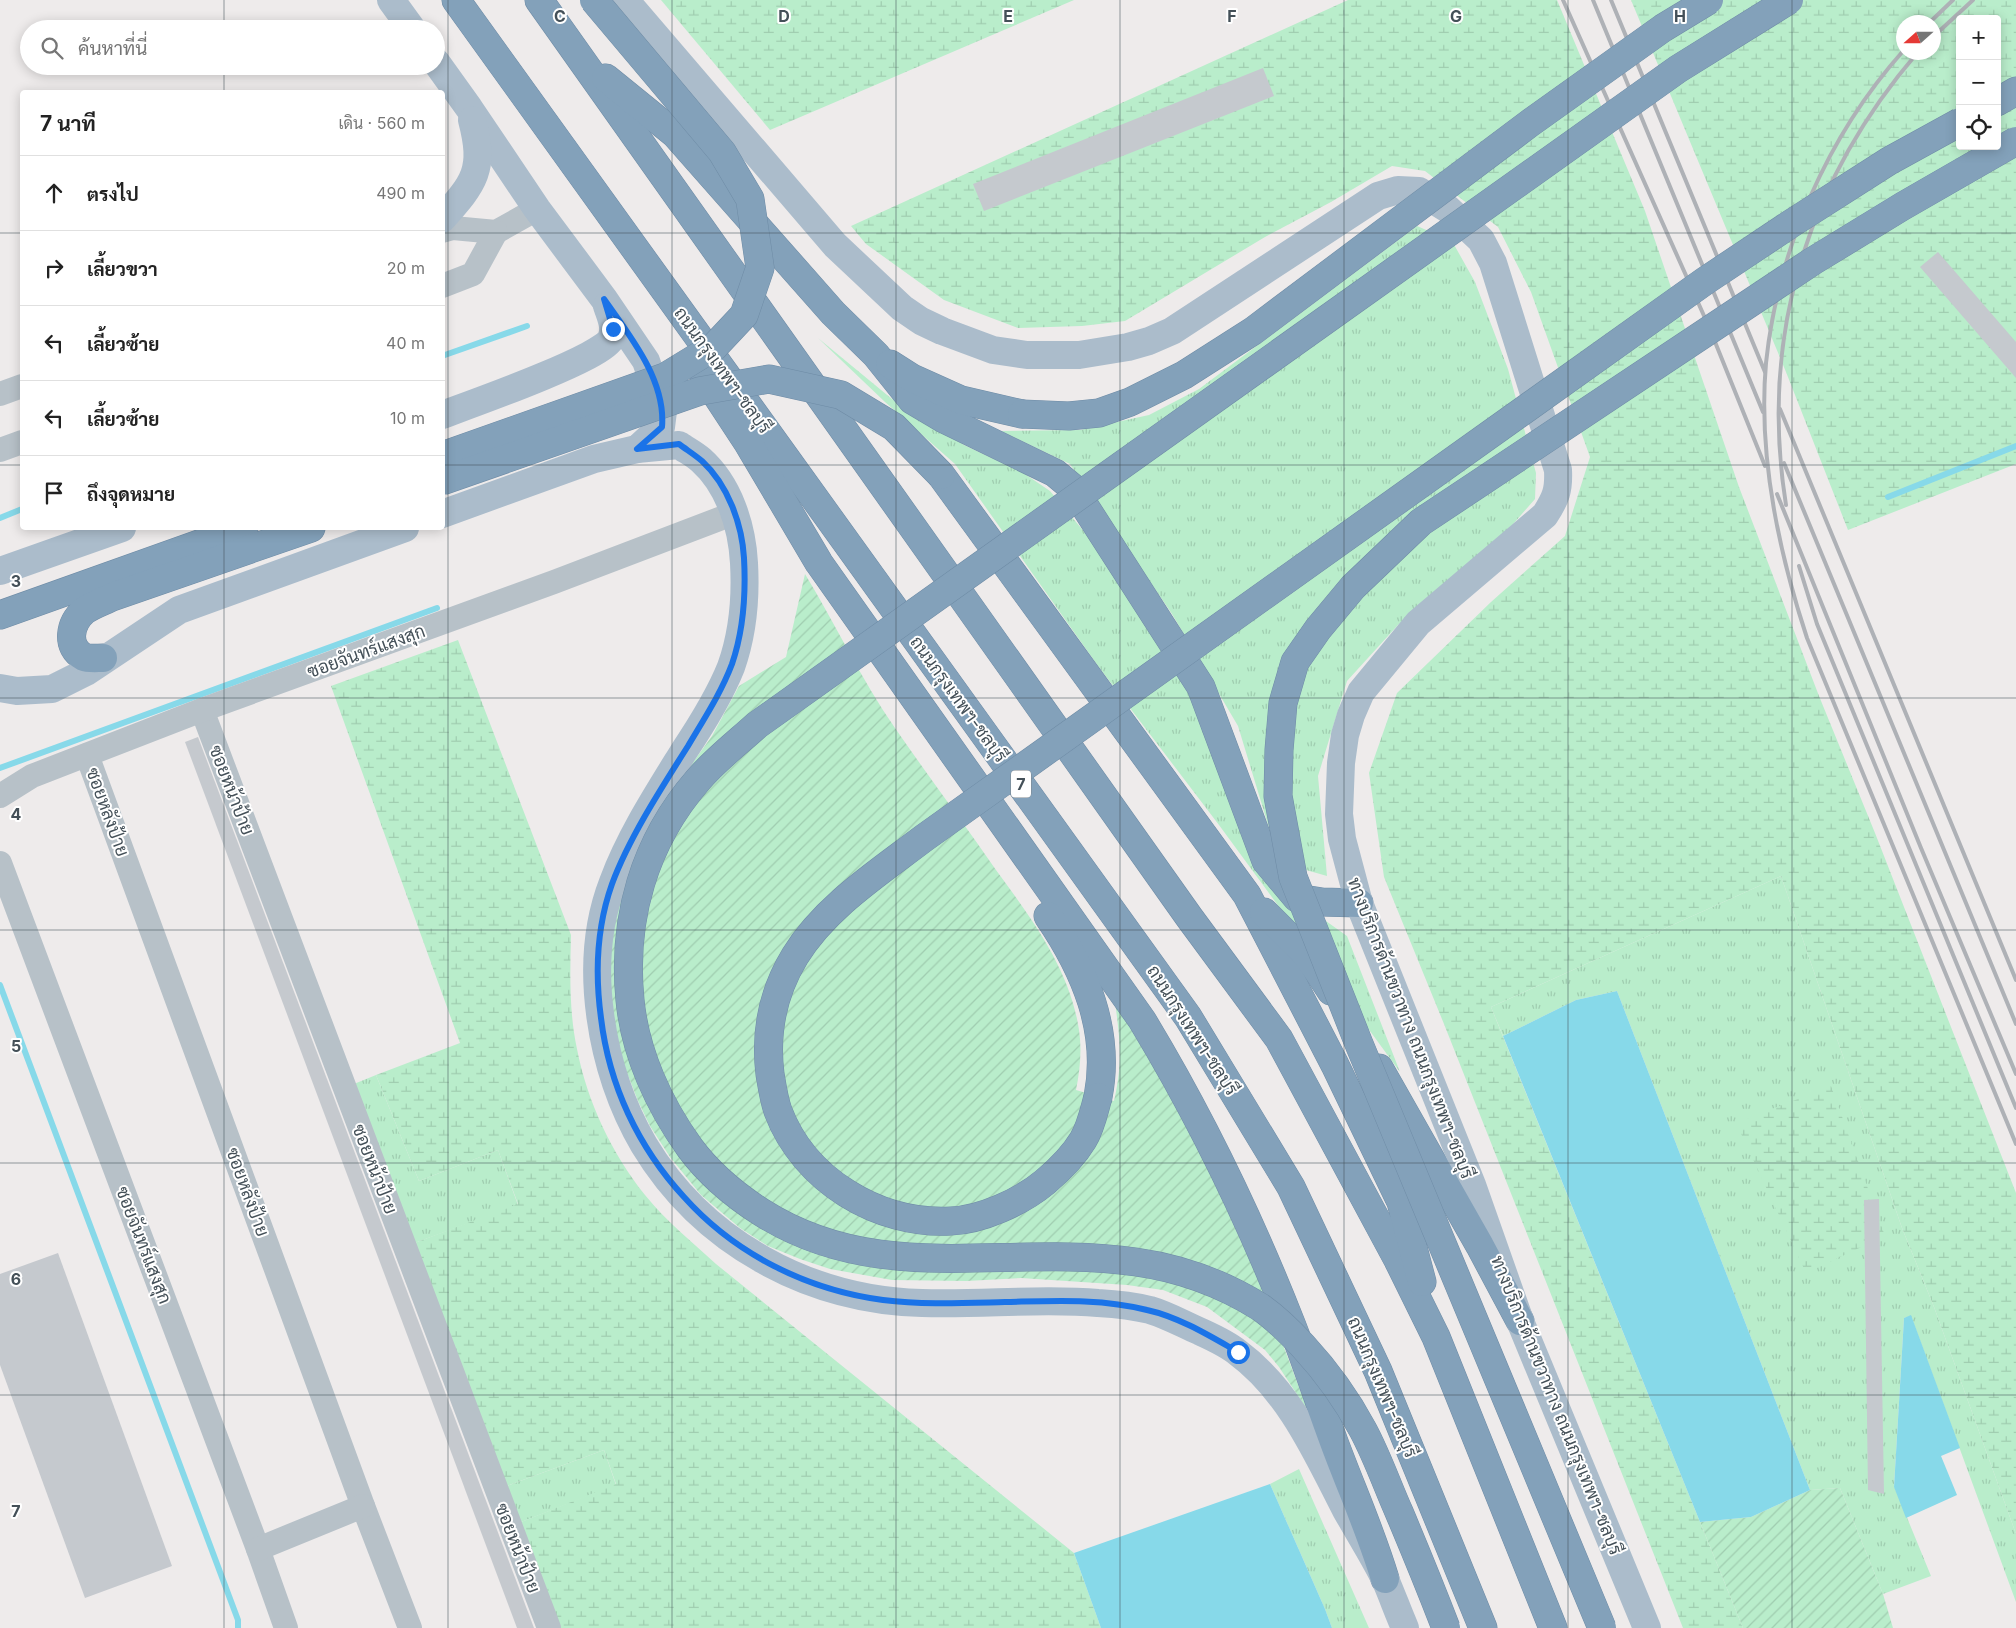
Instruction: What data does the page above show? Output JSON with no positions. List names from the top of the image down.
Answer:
{
  "streets": {
    "highway": ["ถนนกรุงเทพฯ-ชลบุรี", "7"],
    "main road": ["ทางบริการด้านขวาทาง ถนนกรุงเทพฯ-ชลบุรี"],
    "street": ["ซอยจันทร์แสงสุก", "ซอยหน้าป้าย", "ซอยหลังป้าย"]
  },
  "crossings": [
    ["ซอยจันทร์แสงสุก", "ซอยหน้าป้าย"],
    ["ซอยจันทร์แสงสุก", "ซอยหลังป้าย"]
  ],
  "north": "left",
  "page": {
    "map_buttons": ["+", "−"],
    "search": "ค้นหาที่นี่",
    "heading": ["7 นาที", "เดิน · 560 m"],
    "list": [
      ["ตรงไป", "490 m"],
      ["เลี้ยวขวา", "20 m"],
      ["เลี้ยวซ้าย", "40 m"],
      ["เลี้ยวซ้าย", "10 m"],
      "ถึงจุดหมาย"
    ]
  },
  "grid": {
    "columns": [
      "C",
      "D",
      "E",
      "F",
      "G",
      "H"
    ],
    "rows": [
      "3",
      "4",
      "5",
      "6",
      "7"
    ]
  }
}
